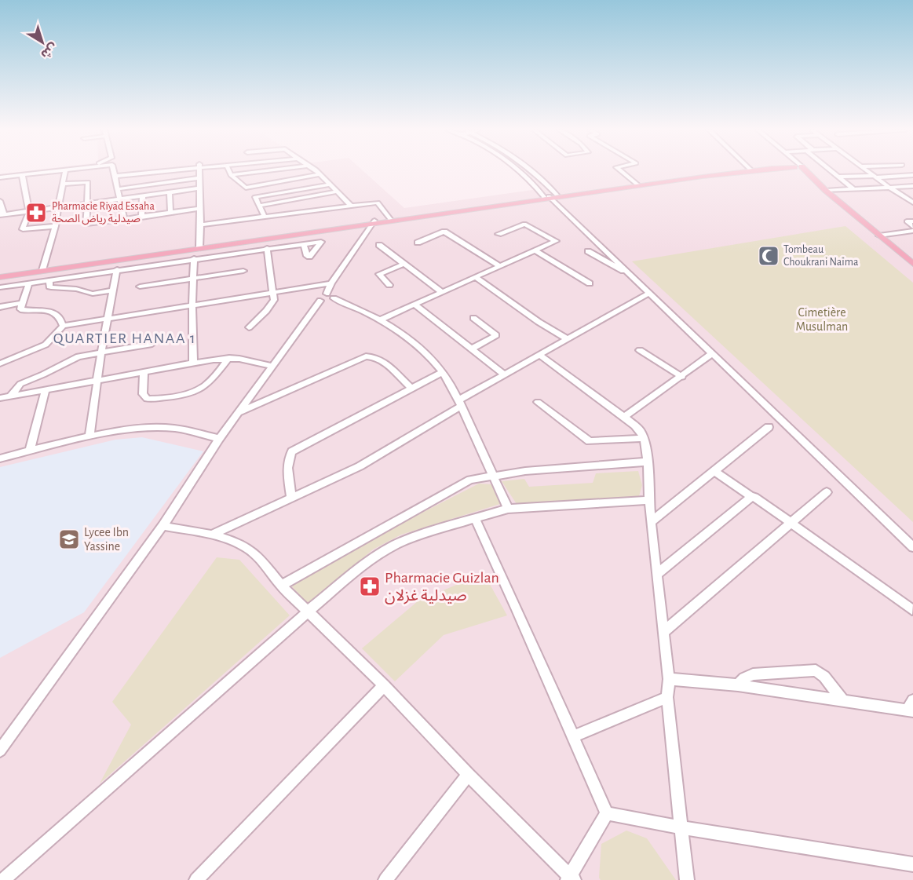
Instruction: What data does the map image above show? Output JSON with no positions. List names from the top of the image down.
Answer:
{
  "districts": ["QUARTIER HANAA 1"],
  "parks": ["Cimetière Musulman"],
  "places": {
    "pharmacy": ["Pharmacie Riyad Essaha صيدلية رياض الصحة", "Pharmacie Guizlan صيدلية غزلان"],
    "mosque": ["Tombeau Choukrani Naïma"],
    "school or university": ["Lycee Ibn Yassine"]
  },
  "north": "bottom right"
}
